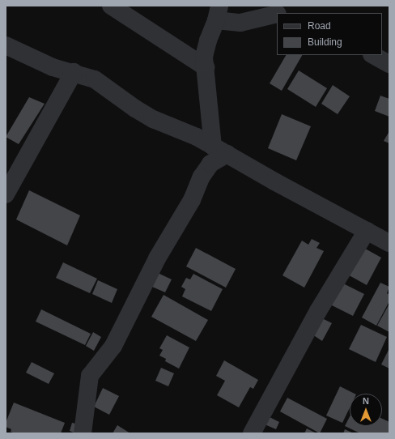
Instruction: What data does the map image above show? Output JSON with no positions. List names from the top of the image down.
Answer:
{
  "legend": ["Road", "Building"],
  "north": "top"
}
